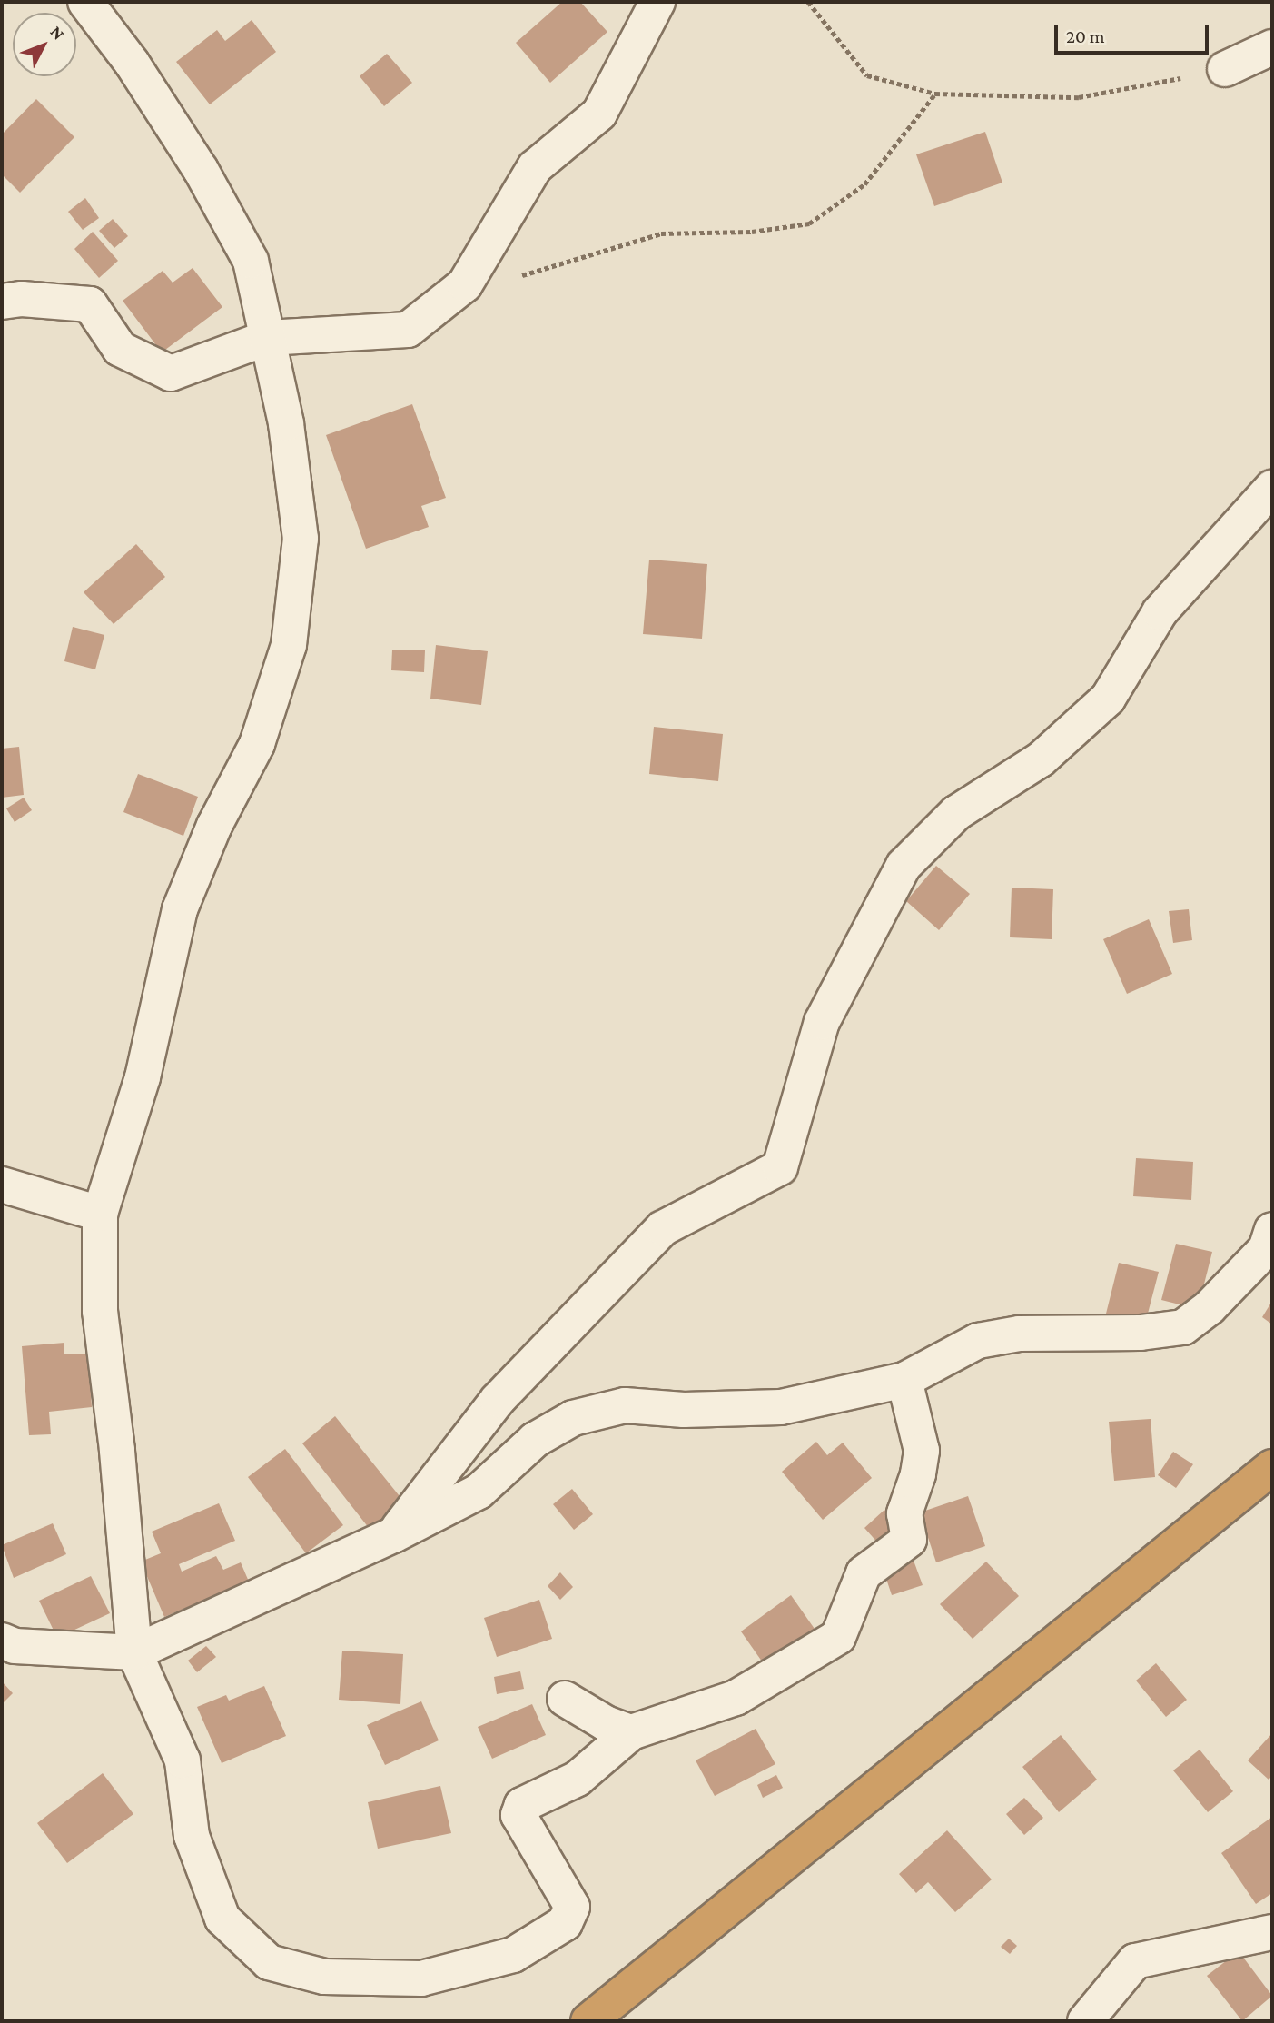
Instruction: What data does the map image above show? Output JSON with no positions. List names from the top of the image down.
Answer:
{
  "scale_bar": "20 m",
  "north": "top right"
}
